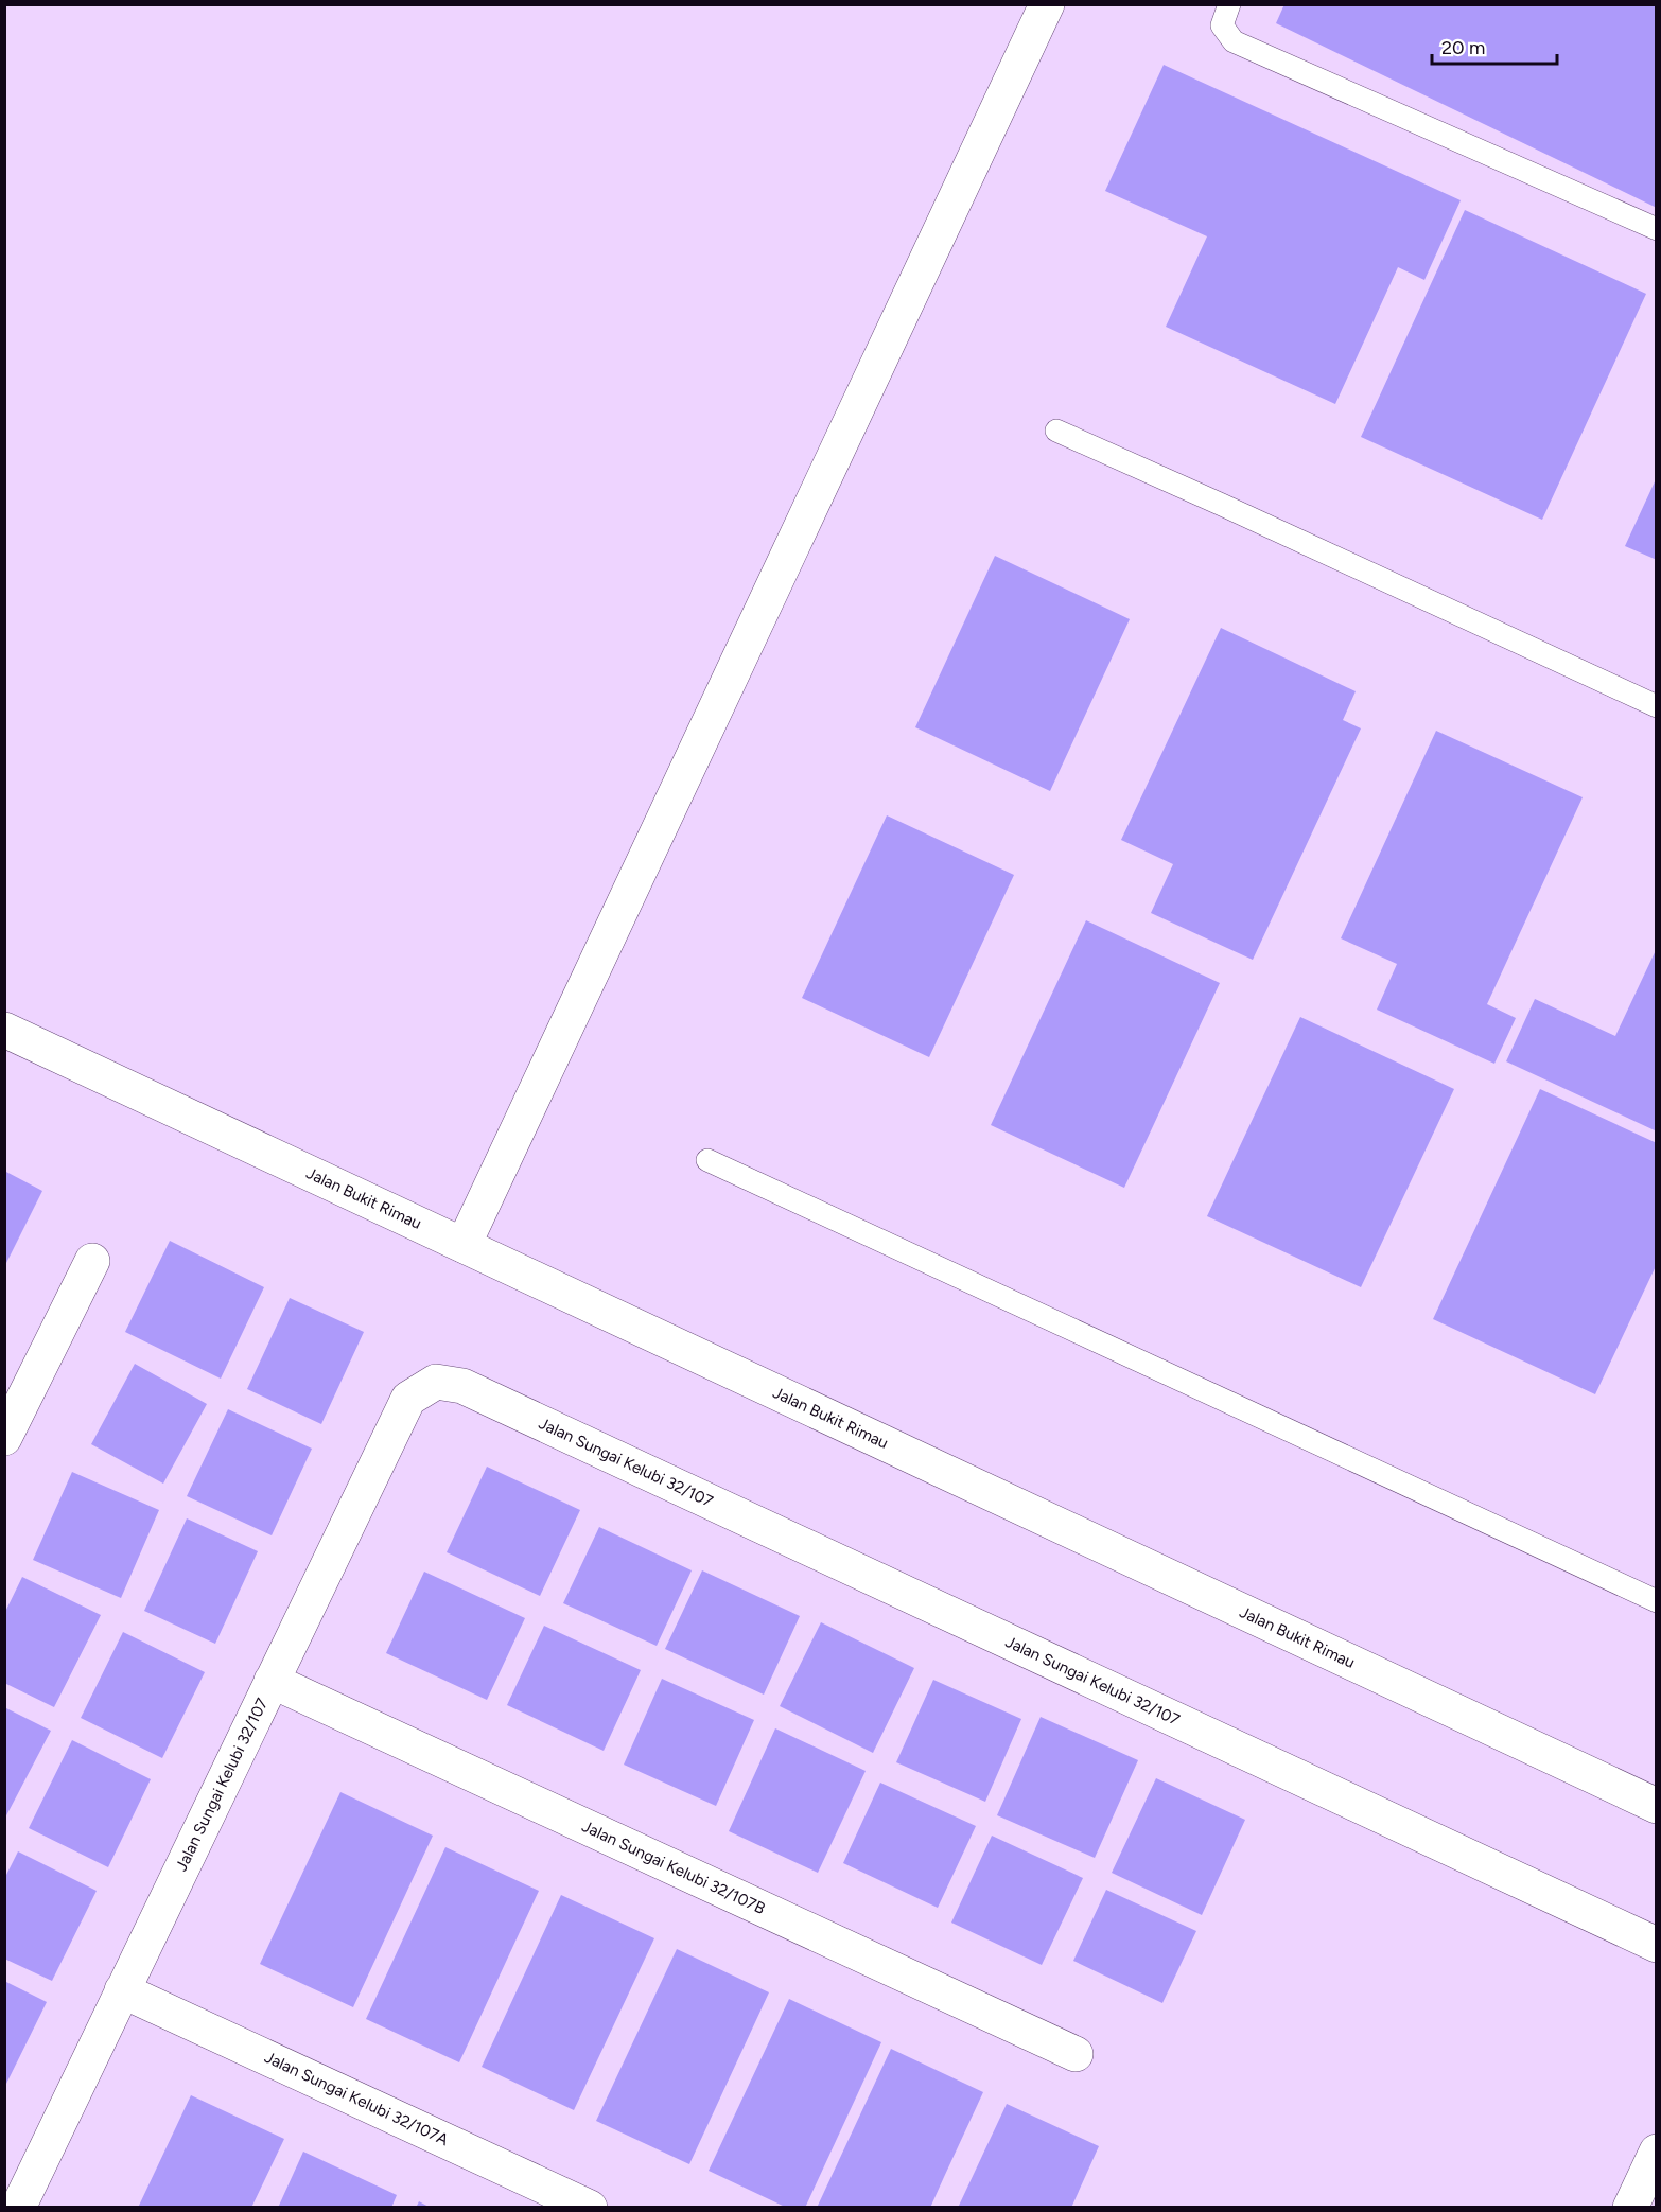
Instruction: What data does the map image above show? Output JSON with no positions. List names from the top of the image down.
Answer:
{
  "streets": {
    "street": [
      "Jalan Bukit Rimau",
      "Jalan Sungai Kelubi 32/107",
      "Jalan Sungai Kelubi 32/107B",
      "Jalan Sungai Kelubi 32/107A"
    ]
  },
  "crossings": [
    ["Jalan Sungai Kelubi 32/107", "Jalan Sungai Kelubi 32/107B"],
    ["Jalan Sungai Kelubi 32/107", "Jalan Sungai Kelubi 32/107A"]
  ],
  "scale_bar": "20 m"
}
